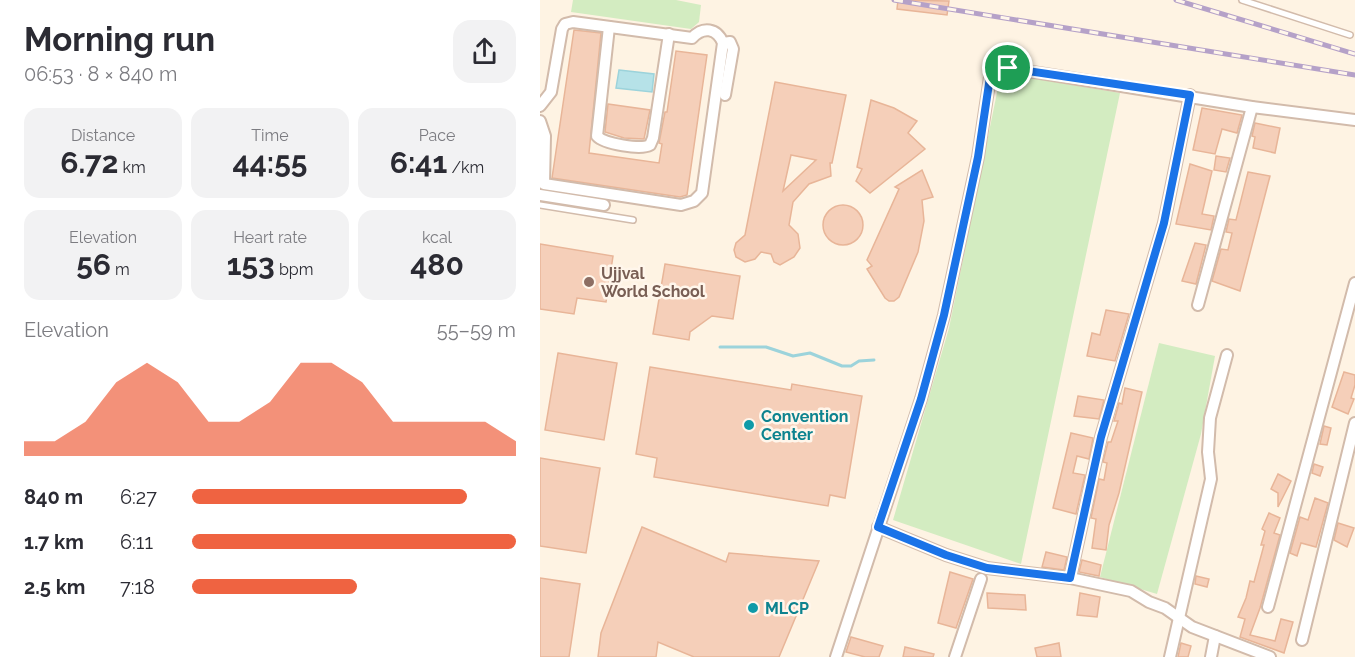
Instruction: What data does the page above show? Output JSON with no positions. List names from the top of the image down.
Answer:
{
  "places": ["Ujjval World School", "Convention Center", "MLCP"],
  "page": {
    "heading": ["Morning run", "06:53 · 8 × 840 m"],
    "stats": [
      ["Distance", "6.72 km"],
      ["Time", "44:55"],
      ["Pace", "6:41 /km"],
      ["Elevation", "56 m"],
      ["Heart rate", "153 bpm"],
      ["kcal", "480"]
    ],
    "chart": ["Elevation", "55–59 m"],
    "list": [
      {
        "name": "840 m",
        "note": "6:27"
      },
      {
        "name": "1.7 km",
        "note": "6:11"
      },
      {
        "name": "2.5 km",
        "note": "7:18"
      }
    ]
  }
}
